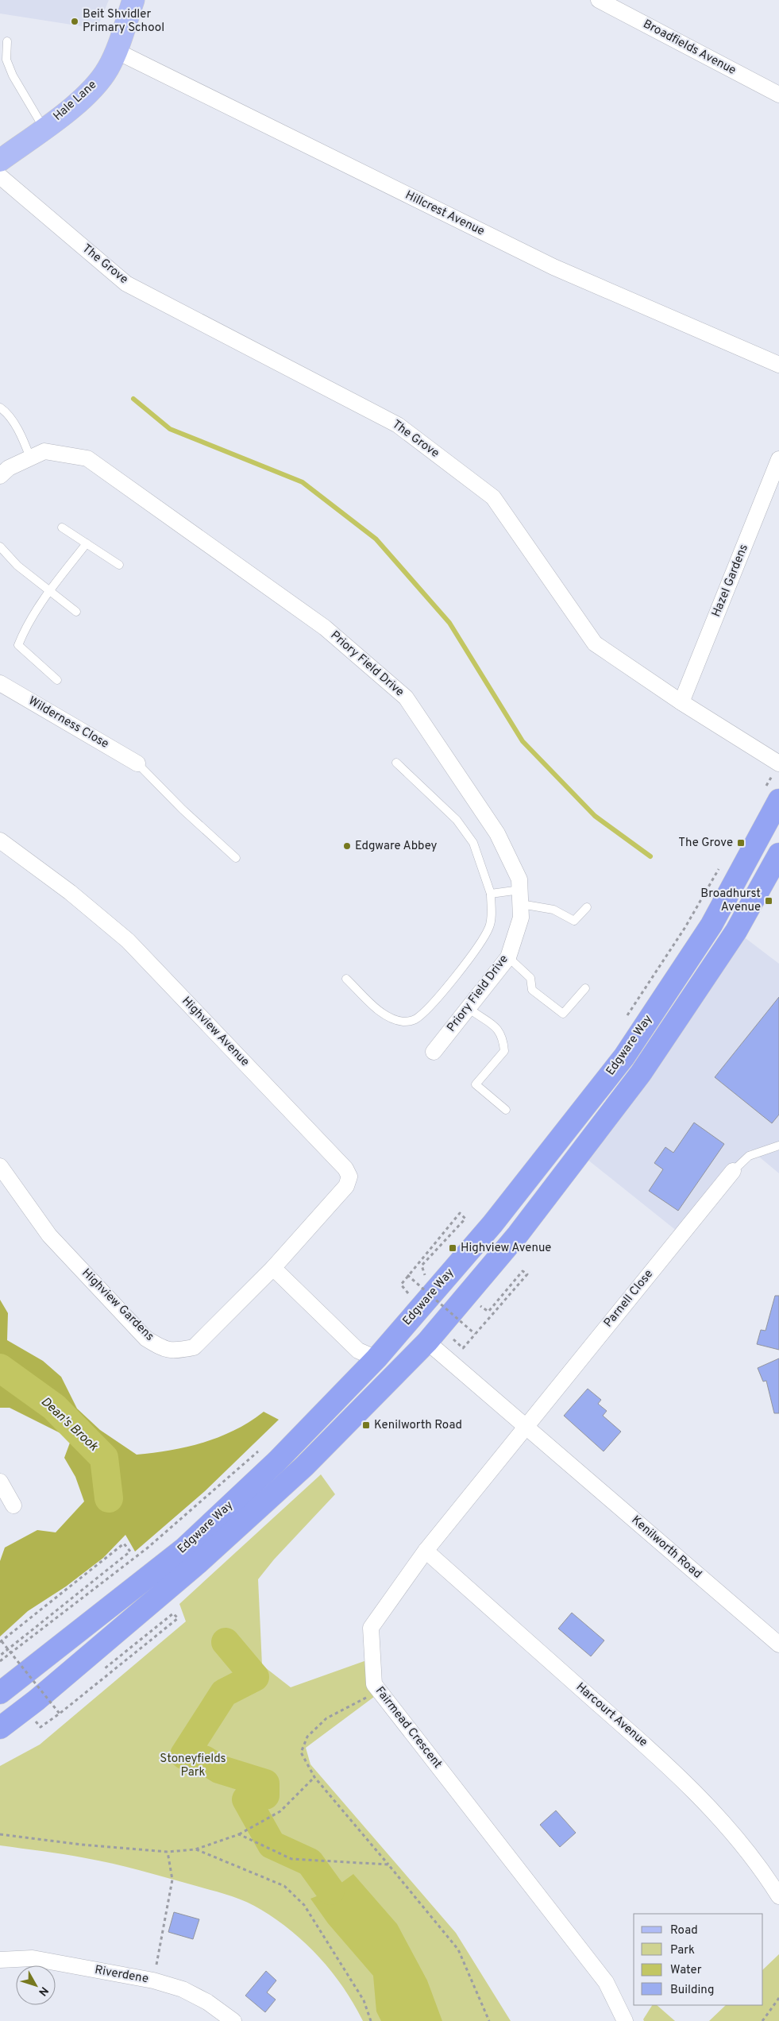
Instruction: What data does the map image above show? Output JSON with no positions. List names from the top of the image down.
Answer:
{
  "streets": {
    "highway": ["Edgware Way"],
    "main road": ["Hale Lane"],
    "street": [
      "Broadfields Avenue",
      "Hillcrest Avenue",
      "The Grove",
      "Hazel Gardens",
      "Priory Field Drive",
      "Wilderness Close",
      "Highview Avenue",
      "Parnell Close",
      "Highview Gardens",
      "Kenilworth Road",
      "Harcourt Avenue",
      "Fairmead Crescent",
      "Riverdene"
    ]
  },
  "crossings": [
    ["Hale Lane", "Hillcrest Avenue"],
    ["The Grove", "Hazel Gardens"],
    ["Highview Avenue", "Highview Gardens"],
    ["Edgware Way", "Kenilworth Road"],
    ["Parnell Close", "Kenilworth Road"],
    ["Parnell Close", "Fairmead Crescent"],
    ["Kenilworth Road", "Fairmead Crescent"],
    ["Harcourt Avenue", "Fairmead Crescent"]
  ],
  "water": ["Dean's Brook"],
  "parks": ["Stoneyfields Park"],
  "places": {
    "other": ["Beit Shvidler Primary School", "Edgware Abbey"],
    "transit": [
      "The Grove",
      "Broadhurst Avenue",
      "Highview Avenue",
      "Kenilworth Road"
    ]
  },
  "legend": [
    "Road",
    "Park",
    "Water",
    "Building"
  ],
  "north": "bottom right"
}
